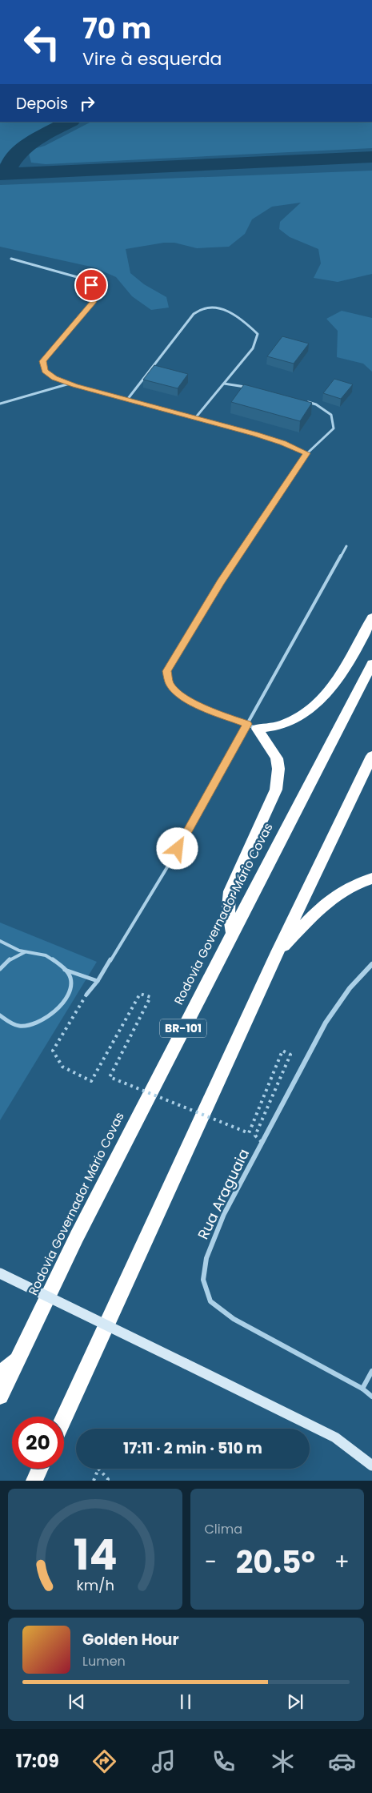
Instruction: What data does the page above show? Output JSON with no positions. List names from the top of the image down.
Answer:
{
  "streets": {
    "highway": ["Rodovia Governador Mário Covas", "BR-101"],
    "street": ["Rua Araguaia"]
  },
  "page": {
    "turn": ["70 m", "Vire à esquerda"],
    "then": "Depois",
    "limit": "20",
    "trip": "17:11 · 2 min · 510 m",
    "tile": "Clima",
    "heat": ["−", "20.5°", "+"],
    "song": ["Golden Hour", "Lumen"],
    "tabs": "17:09",
    "gauge": ["14", "km/h"]
  }
}
